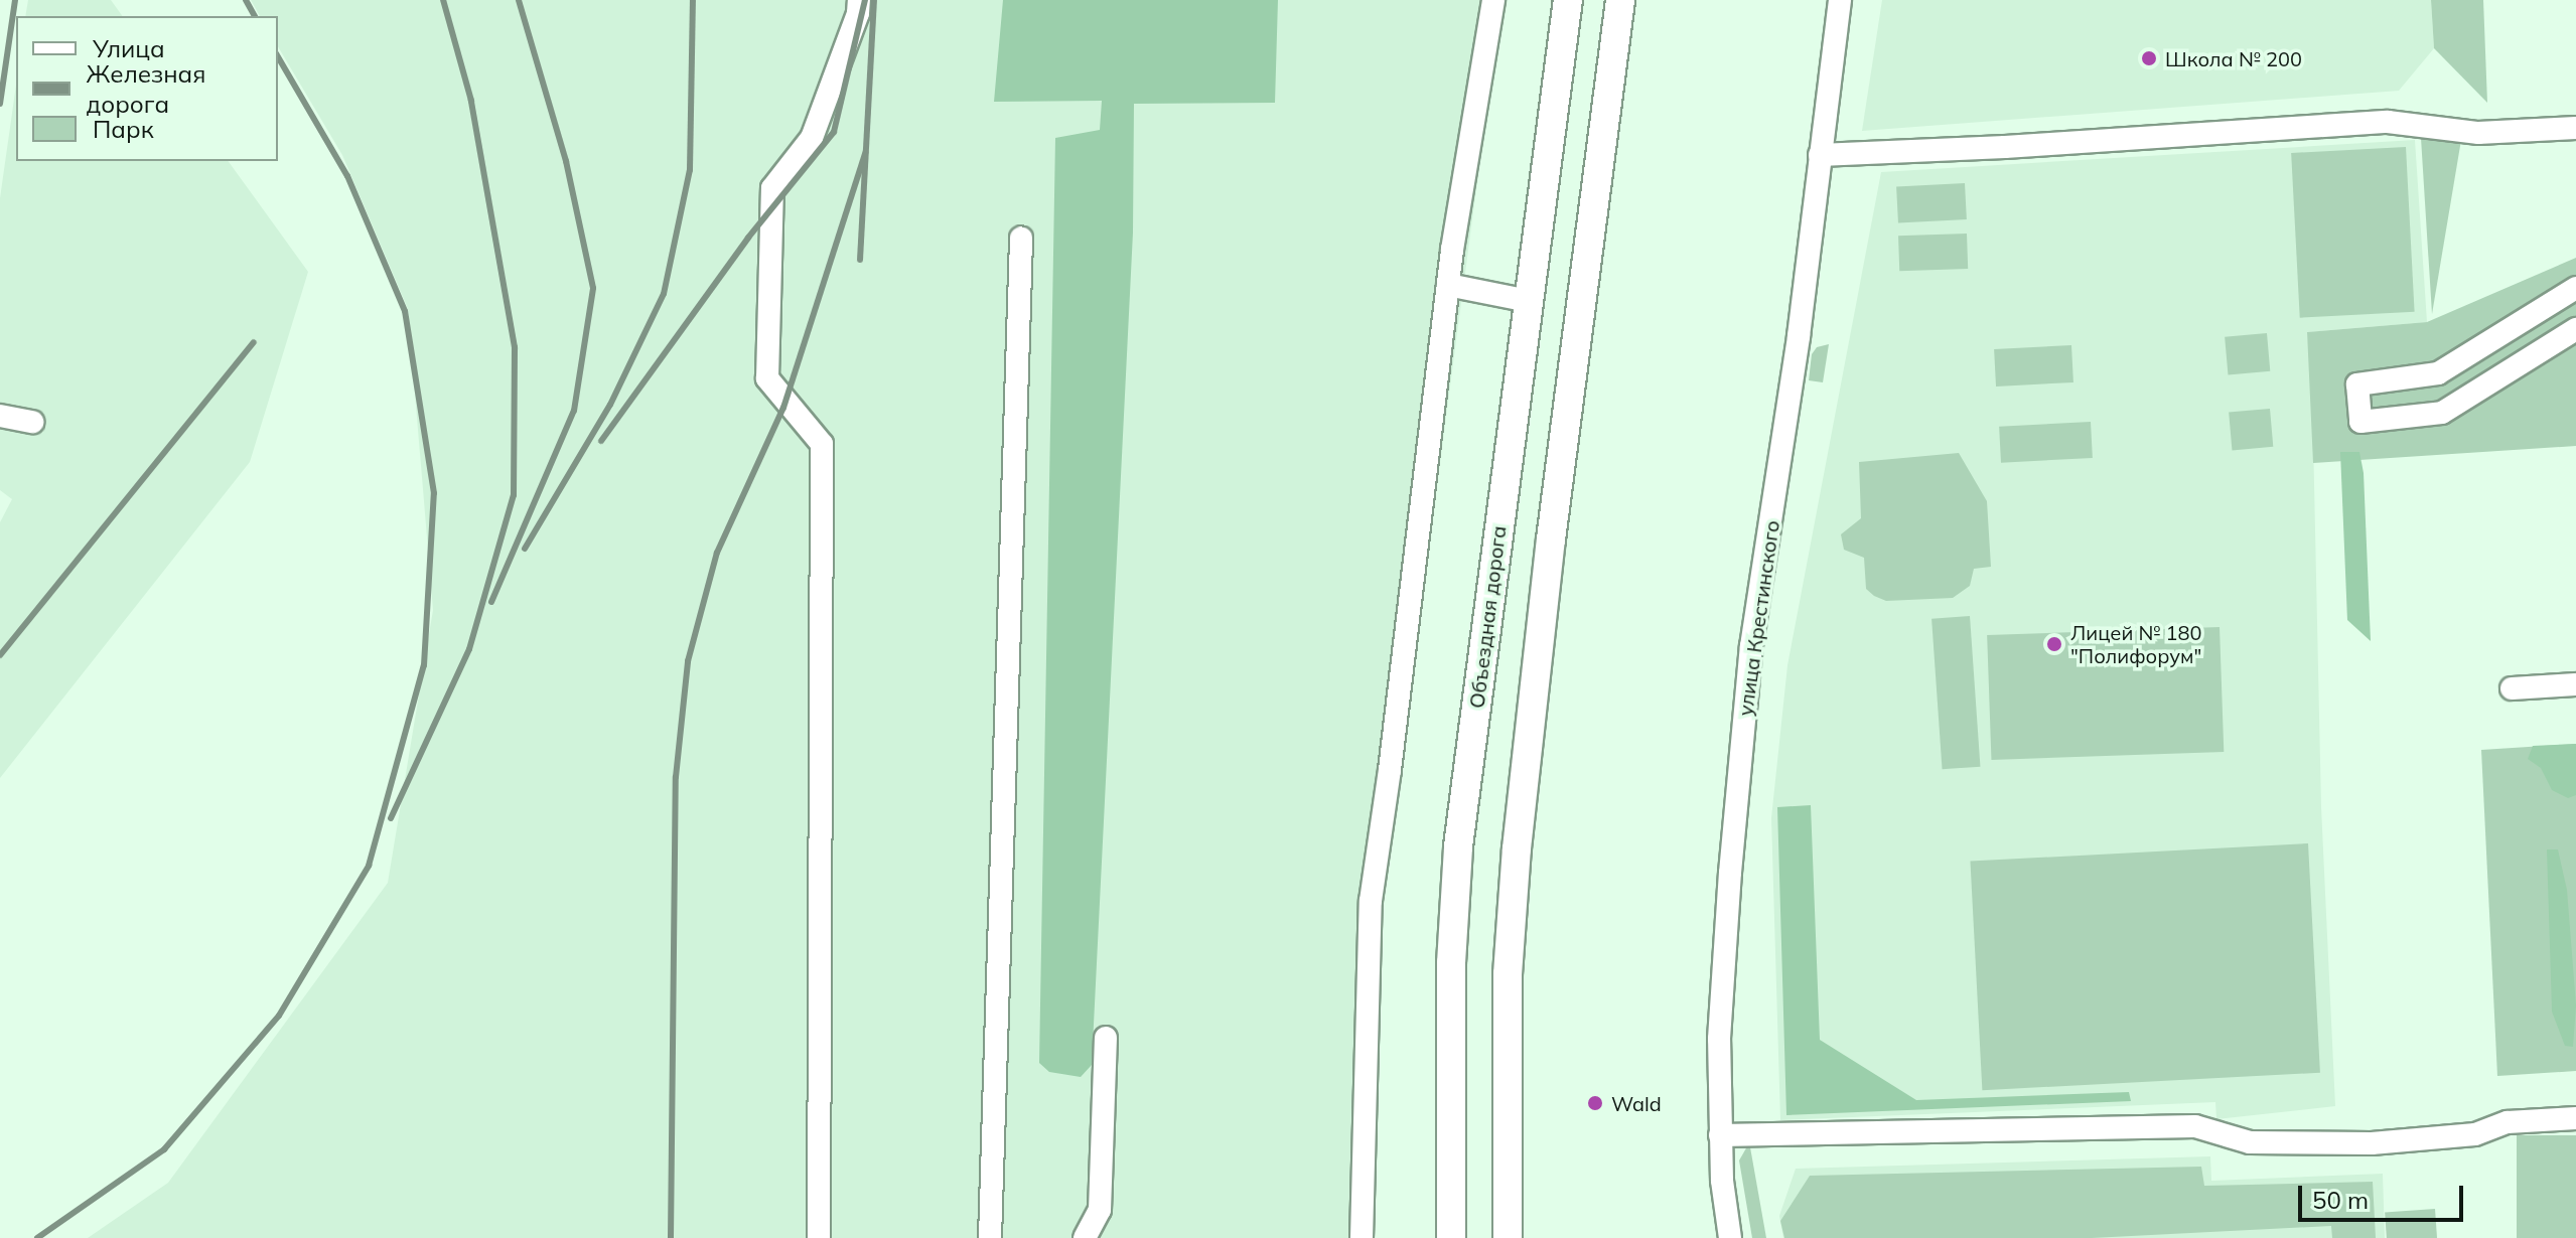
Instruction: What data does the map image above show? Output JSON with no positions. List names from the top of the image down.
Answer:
{
  "streets": {
    "main road": ["Объездная дорога"],
    "street": ["улица Крестинского"]
  },
  "places": ["Школа № 200", "Лицей № 180 \"Полифорум\"", "Wald"],
  "legend": ["Улица", "Железная дорога", "Парк"],
  "scale_bar": "50 m"
}
